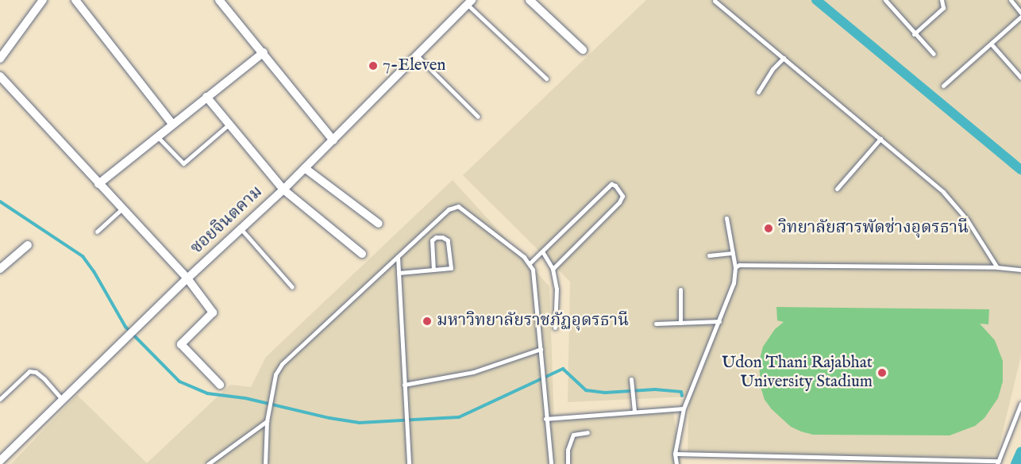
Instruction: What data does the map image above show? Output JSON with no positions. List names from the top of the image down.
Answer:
{
  "streets": {
    "street": ["ซอยจินตคาม"]
  },
  "places": [
    "7-Eleven",
    "วิทยาลัยสารพัดช่างอุดรธานี",
    "มหาวิทยาลัยราชภัฏอุดรธานี",
    "Udon Thani Rajabhat University Stadium"
  ]
}
